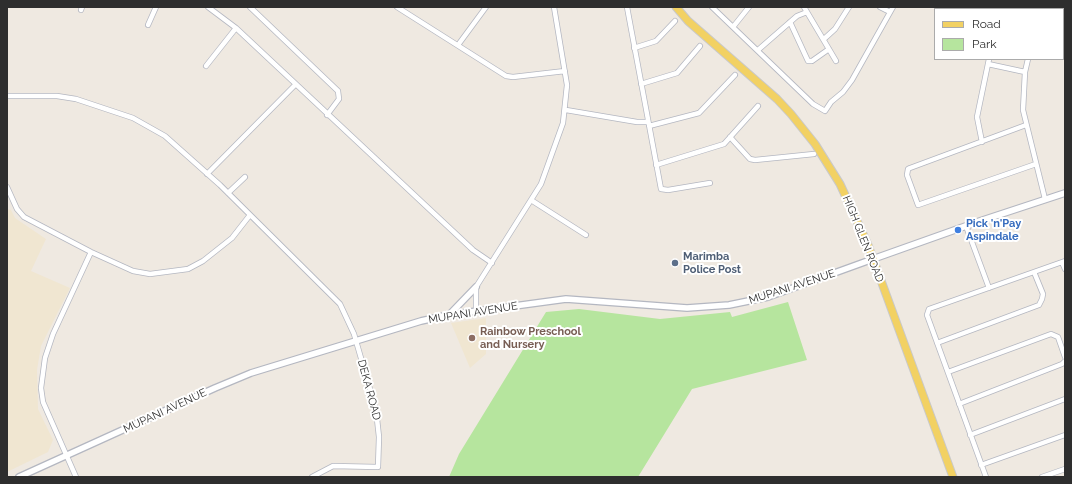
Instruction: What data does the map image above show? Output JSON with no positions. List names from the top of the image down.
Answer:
{
  "streets": {
    "main road": ["HIGH GLEN ROAD"],
    "street": ["MUPANI AVENUE", "DEKA ROAD"]
  },
  "crossings": [
    ["HIGH GLEN ROAD", "MUPANI AVENUE"],
    ["MUPANI AVENUE", "DEKA ROAD"]
  ],
  "places": ["Pick 'n'Pay Aspindale", "Marimba Police Post", "Rainbow Preschool and Nursery"],
  "legend": ["Road", "Park"]
}
